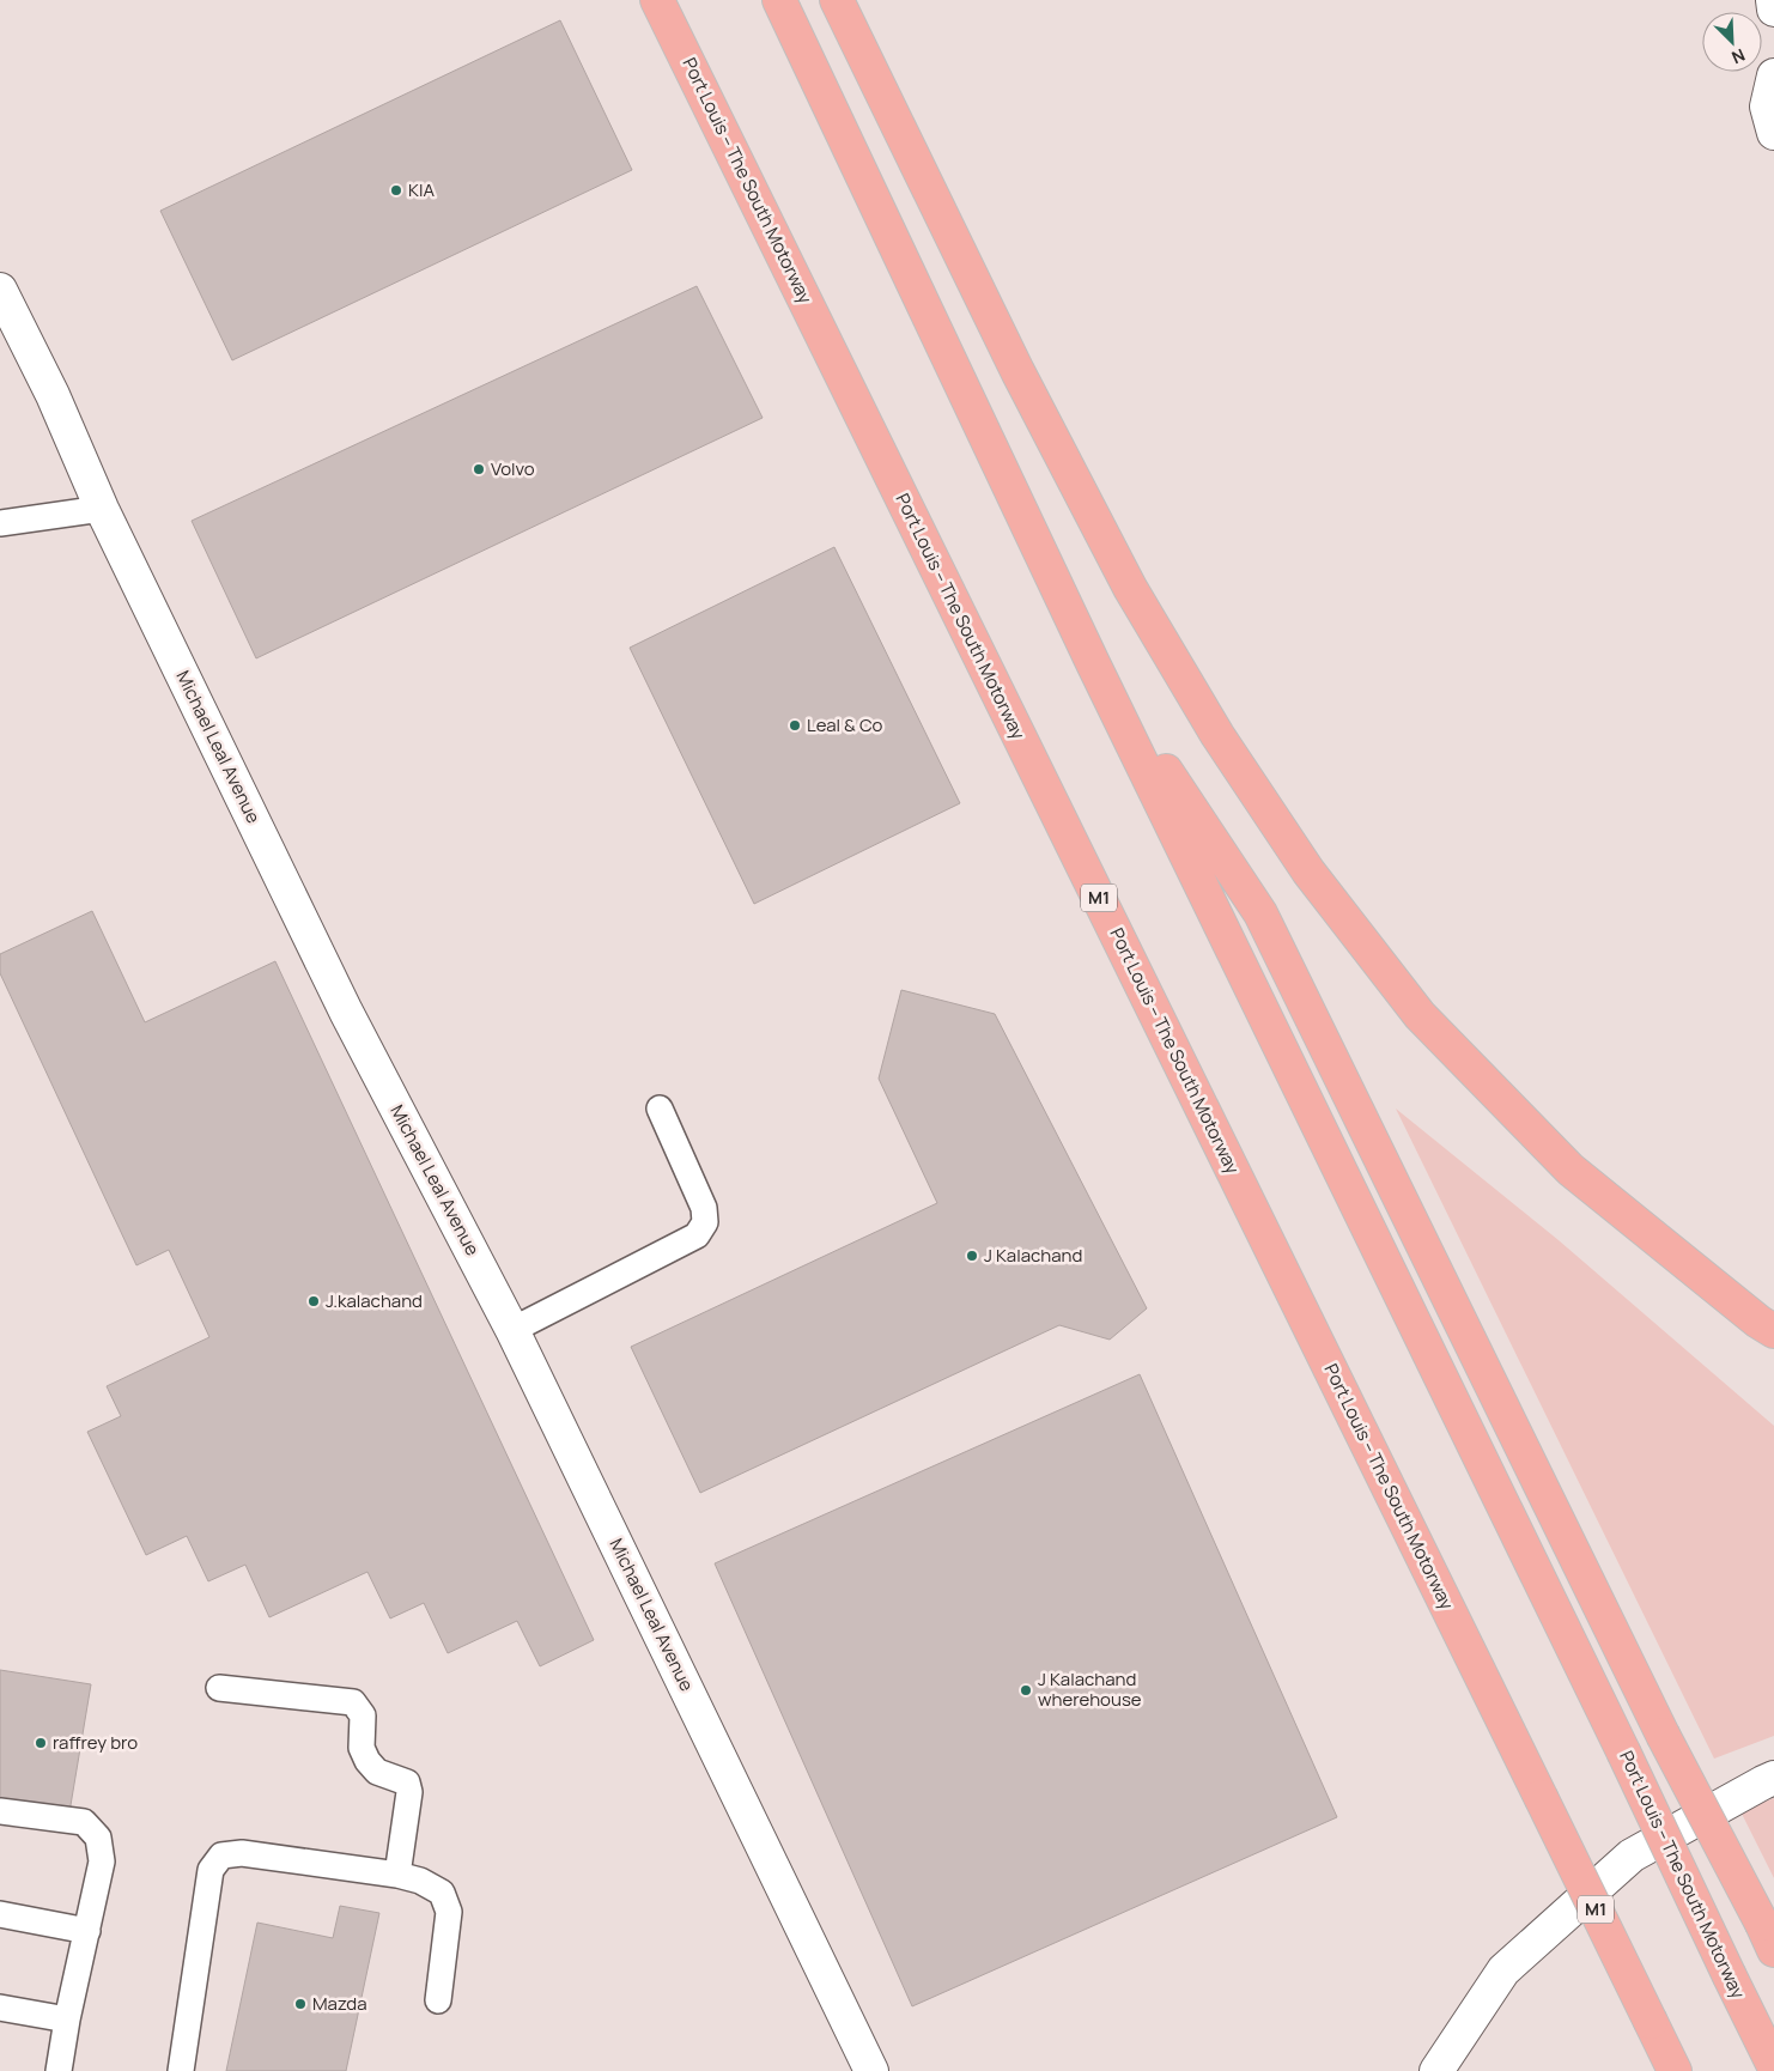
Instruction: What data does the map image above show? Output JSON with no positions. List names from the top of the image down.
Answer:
{
  "streets": {
    "highway": ["Port Louis – The South Motorway", "M1"],
    "street": ["Michael Leal Avenue"]
  },
  "places": [
    "KIA",
    "Volvo",
    "Leal & Co",
    "J Kalachand",
    "J.kalachand",
    "J Kalachand wherehouse",
    "raffrey bro",
    "Mazda"
  ],
  "north": "bottom right"
}
